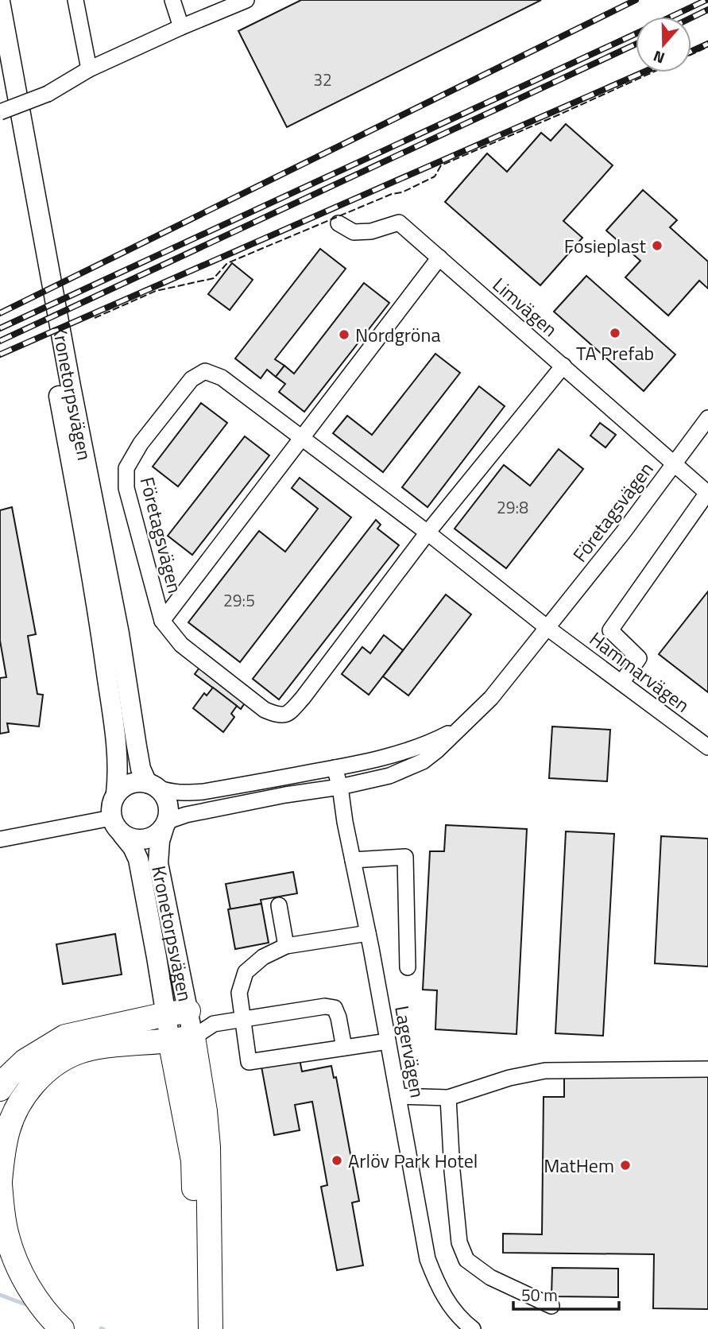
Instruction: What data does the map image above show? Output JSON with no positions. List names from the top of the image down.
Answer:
{
  "streets": {
    "main road": ["Kronetorpsvägen"],
    "street": [
      "Limvägen",
      "Företagsvägen",
      "Hammarvägen",
      "Lagervägen"
    ]
  },
  "crossings": [
    ["Limvägen", "Företagsvägen"],
    ["Limvägen", "Hammarvägen"],
    ["Kronetorpsvägen", "Företagsvägen"],
    ["Företagsvägen", "Hammarvägen"],
    ["Företagsvägen", "Lagervägen"]
  ],
  "places": [
    "Fosieplast",
    "TA Prefab",
    "Nordgröna",
    "Arlöv Park Hotel",
    "MatHem"
  ],
  "house_numbers": ["32", "29:8", "29:5"],
  "scale_bar": "50 m",
  "north": "bottom"
}
